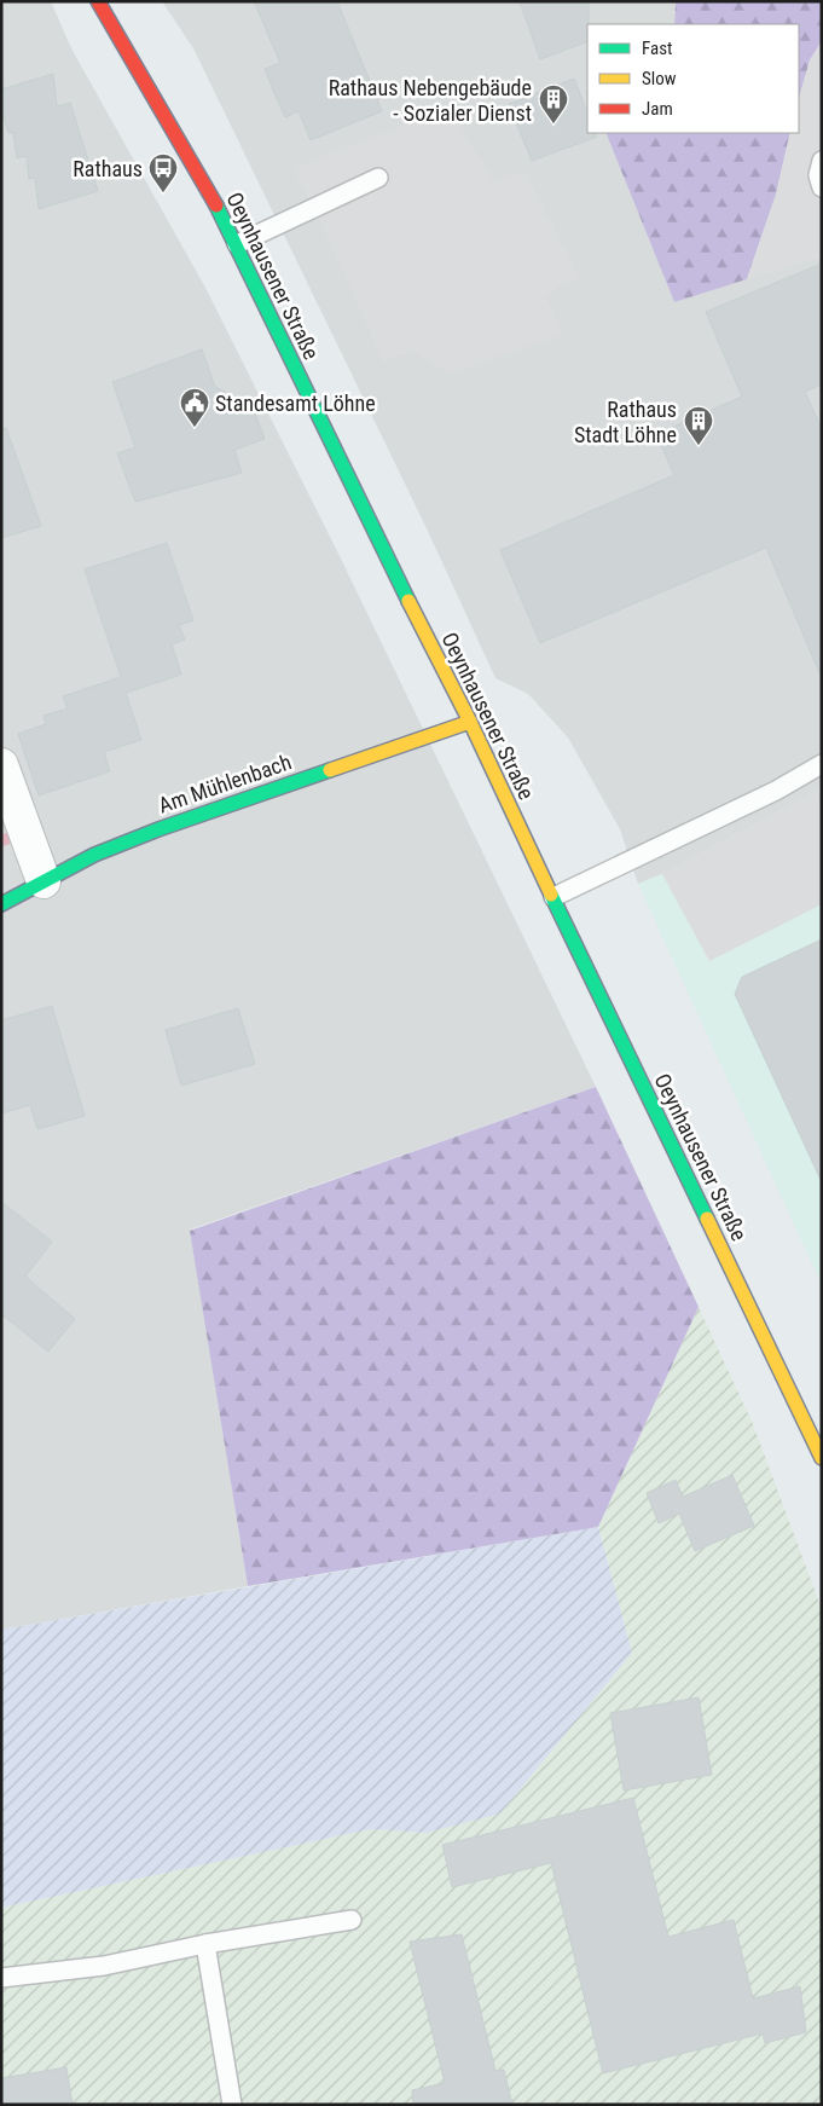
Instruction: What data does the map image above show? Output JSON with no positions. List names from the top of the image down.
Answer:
{
  "streets": {
    "main road": ["Oeynhausener Straße", "Am Mühlenbach"]
  },
  "crossings": [
    ["Oeynhausener Straße", "Am Mühlenbach"]
  ],
  "places": {
    "building": ["Rathaus Nebengebäude - Sozialer Dienst", "Rathaus Stadt Löhne"],
    "bus stop": ["Rathaus"],
    "public building": ["Standesamt Löhne"]
  },
  "legend": ["Fast", "Slow", "Jam"]
}
